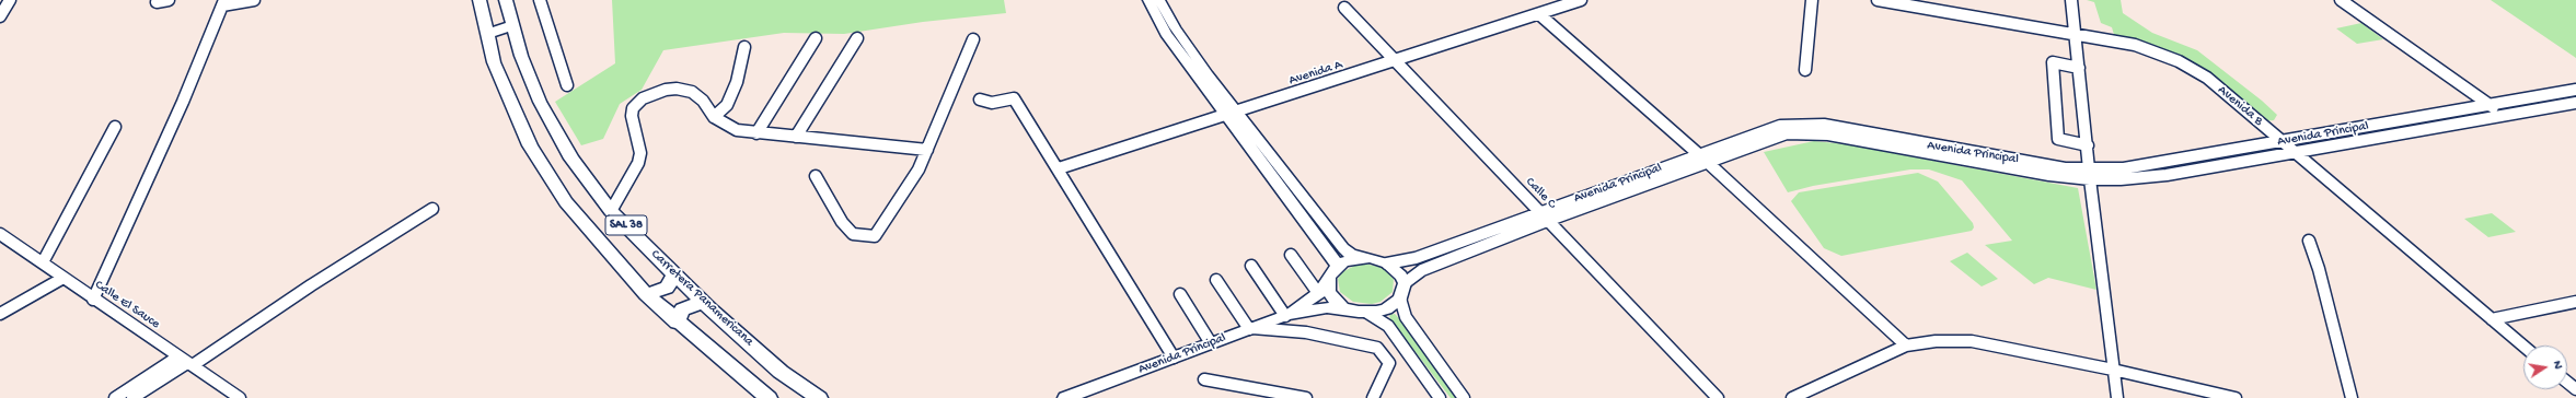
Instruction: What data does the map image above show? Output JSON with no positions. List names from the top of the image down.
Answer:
{
  "streets": {
    "highway": ["SAL 38", "Carretera Panamericana"],
    "main road": ["Avenida Principal"],
    "street": [
      "Avenida A",
      "Avenida B",
      "Calle C",
      "Calle El Sauce"
    ]
  },
  "crossings": [
    ["Avenida A", "Calle C"],
    ["Avenida B", "Avenida Principal"],
    ["Avenida Principal", "Calle C"]
  ],
  "north": "right"
}
